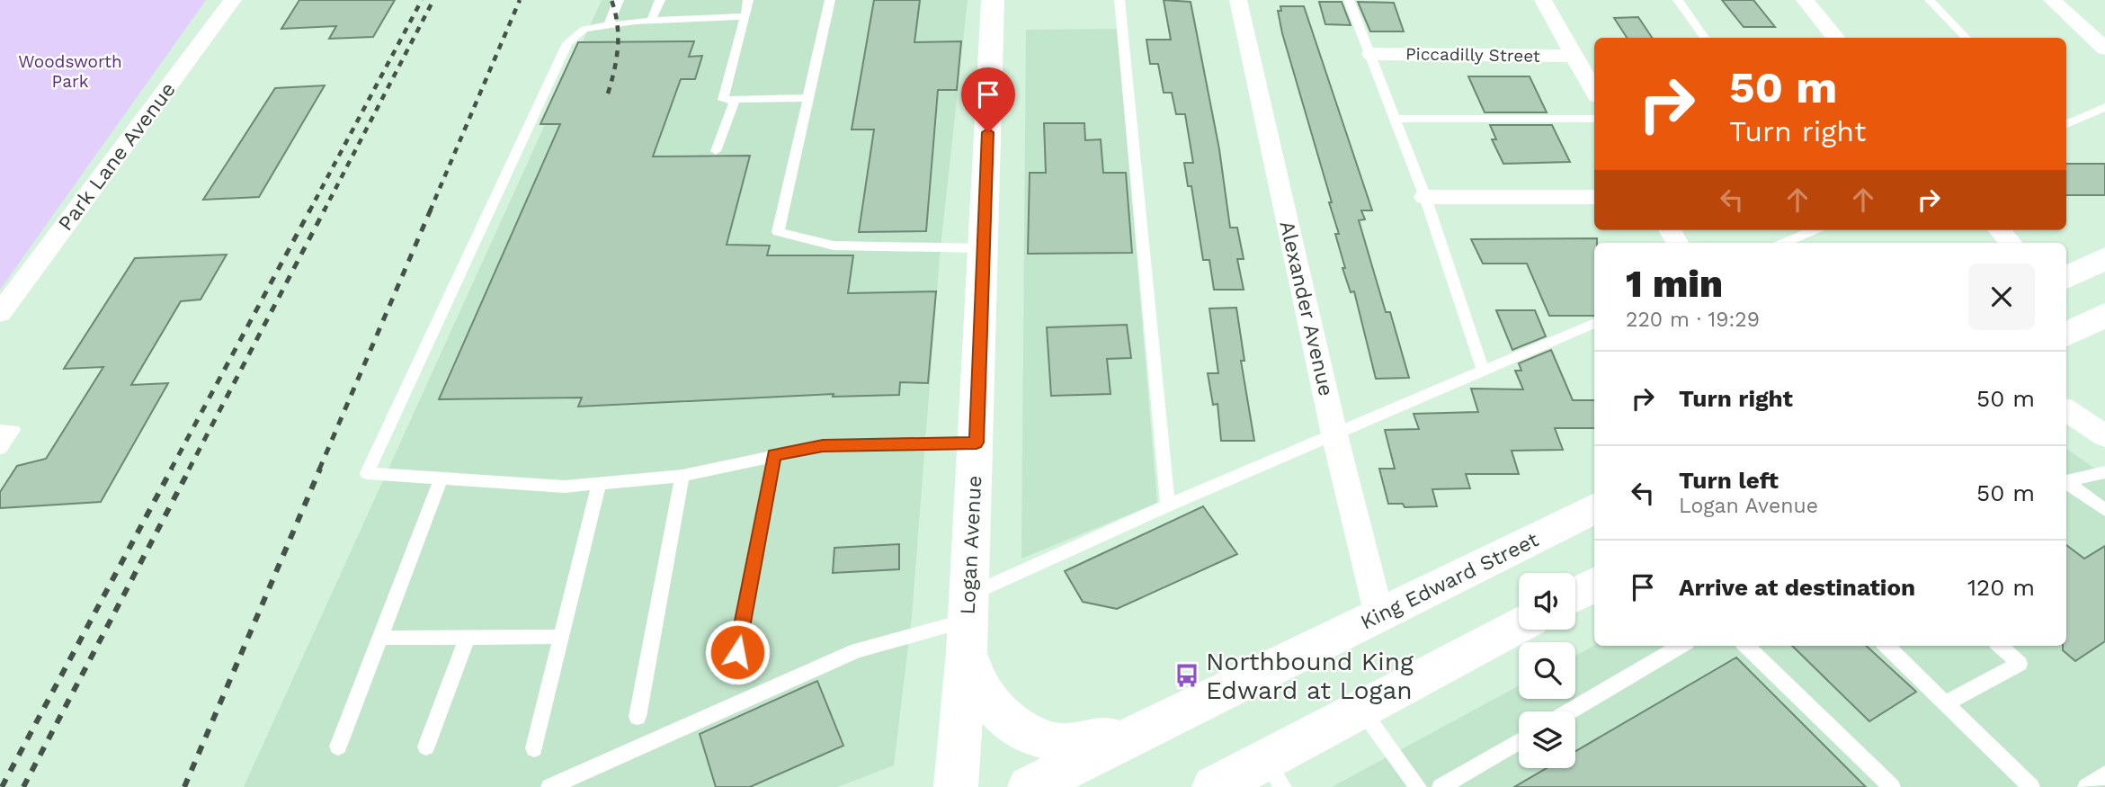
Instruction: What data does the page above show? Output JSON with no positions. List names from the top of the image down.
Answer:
{
  "streets": {
    "main road": ["Logan Avenue", "King Edward Street"],
    "street": ["Piccadilly Street", "Park Lane Avenue", "Alexander Avenue"]
  },
  "crossings": [
    ["Alexander Avenue", "King Edward Street"]
  ],
  "parks": ["Woodsworth Park"],
  "places": {
    "bus stop": ["Northbound King Edward at Logan"]
  },
  "page": {
    "turn": ["50 m", "Turn right"],
    "heading": ["1 min", "220 m · 19:29"],
    "list": [
      {
        "name": "Turn right",
        "value": "50 m"
      },
      {
        "name": "Turn left",
        "note": "Logan Avenue",
        "value": "50 m"
      },
      {
        "name": "Arrive at destination",
        "value": "120 m"
      }
    ]
  }
}
